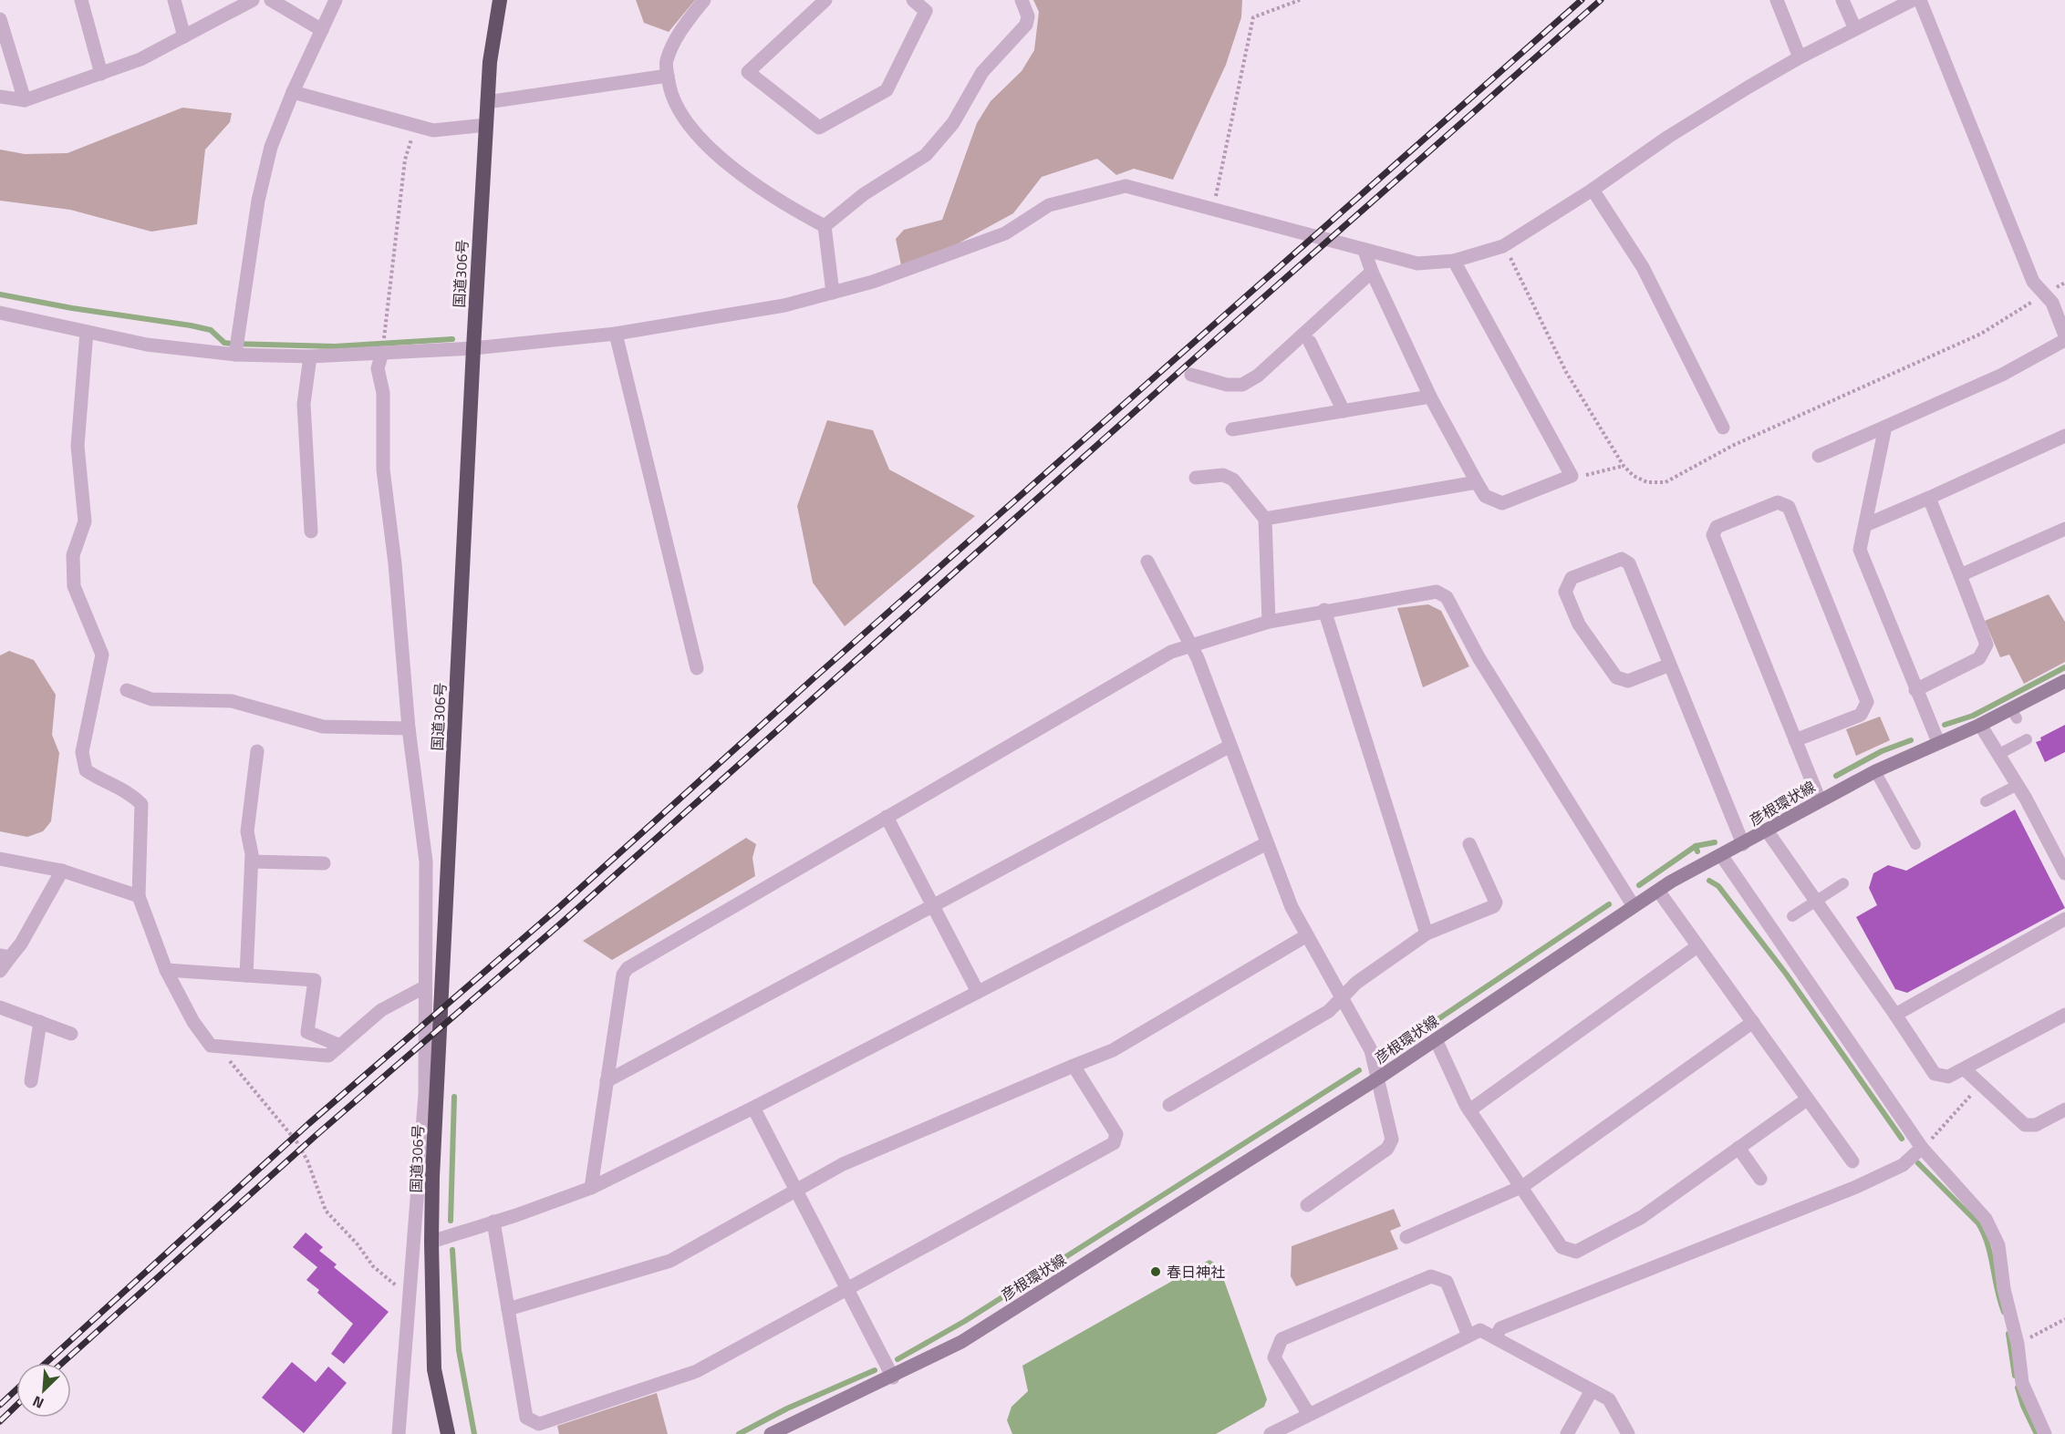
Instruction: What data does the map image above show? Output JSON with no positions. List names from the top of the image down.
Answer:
{
  "streets": {
    "highway": ["国道306号"],
    "main road": ["彦根環状線"]
  },
  "places": ["春日神社"],
  "north": "bottom left"
}
